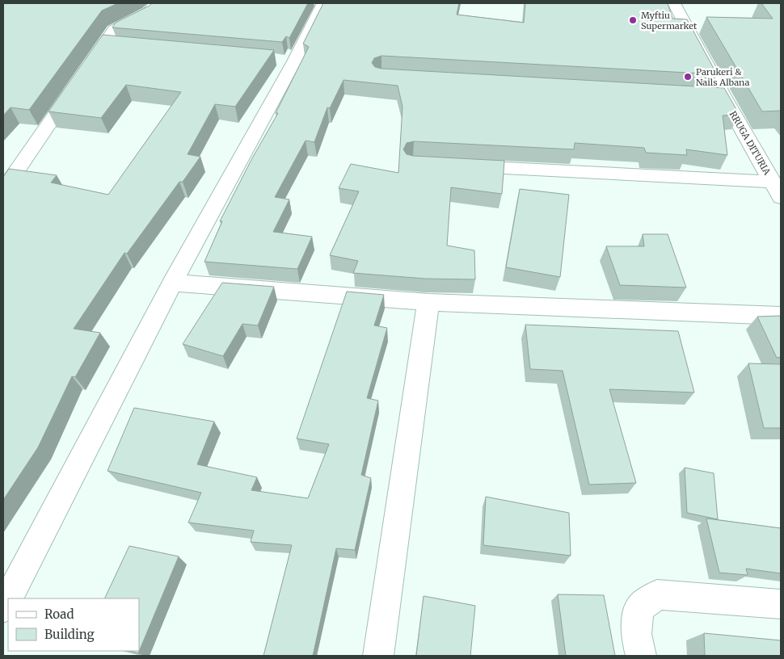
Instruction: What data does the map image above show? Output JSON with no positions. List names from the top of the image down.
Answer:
{
  "streets": {
    "street": ["RRUGA DITURIA"]
  },
  "places": ["Myftiu Supermarket", "Parukeri & Nails Albana"],
  "legend": ["Road", "Building"]
}
